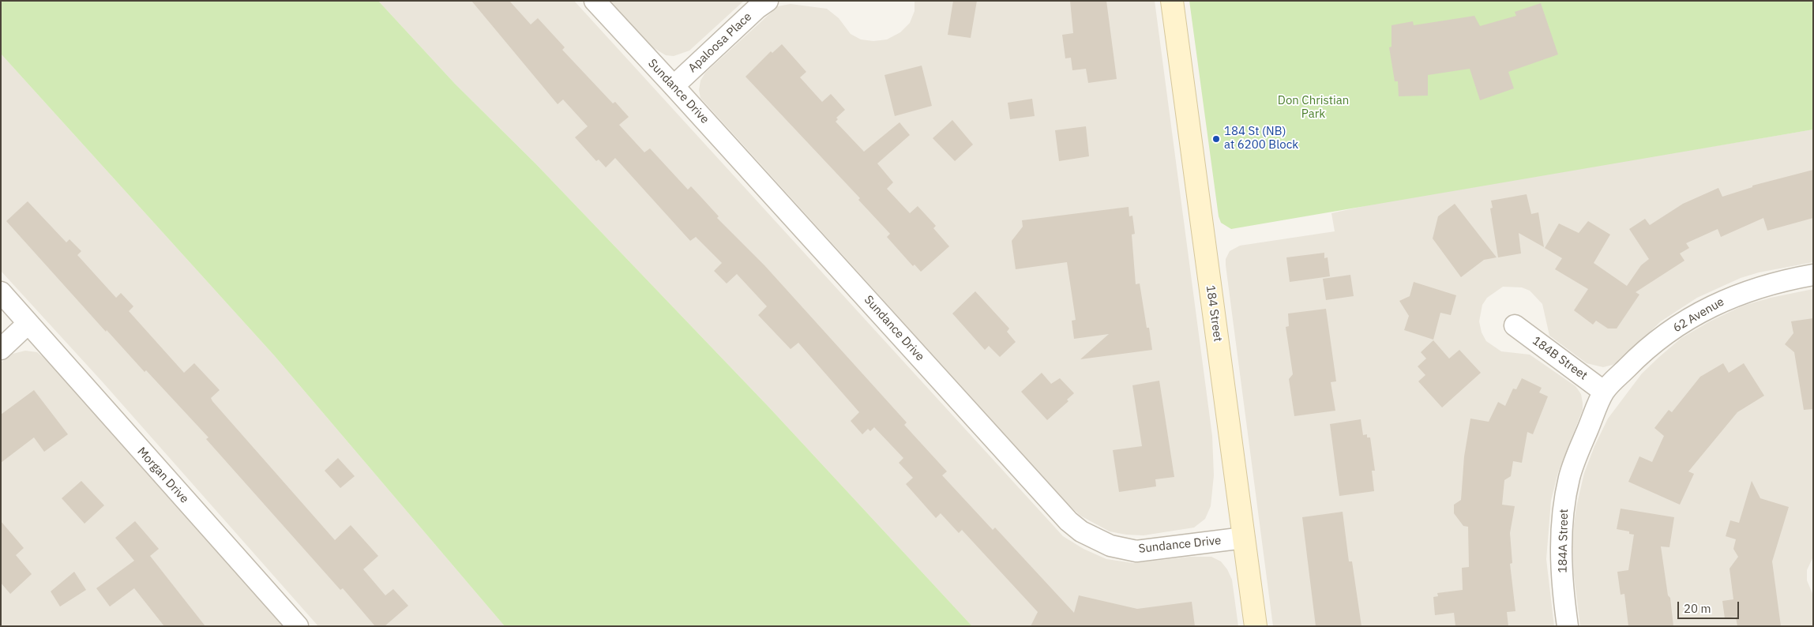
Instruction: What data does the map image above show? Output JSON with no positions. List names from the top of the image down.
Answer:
{
  "streets": {
    "main road": ["184 Street"],
    "street": [
      "Apaloosa Place",
      "Sundance Drive",
      "62 Avenue",
      "184B Street",
      "Morgan Drive",
      "184A Street"
    ]
  },
  "crossings": [
    ["Apaloosa Place", "Sundance Drive"],
    ["Sundance Drive", "184 Street"],
    ["62 Avenue", "184B Street"],
    ["62 Avenue", "184A Street"],
    ["184B Street", "184A Street"]
  ],
  "parks": ["Don Christian Park"],
  "places": ["184 St (NB) at 6200 Block"],
  "scale_bar": "20 m"
}
